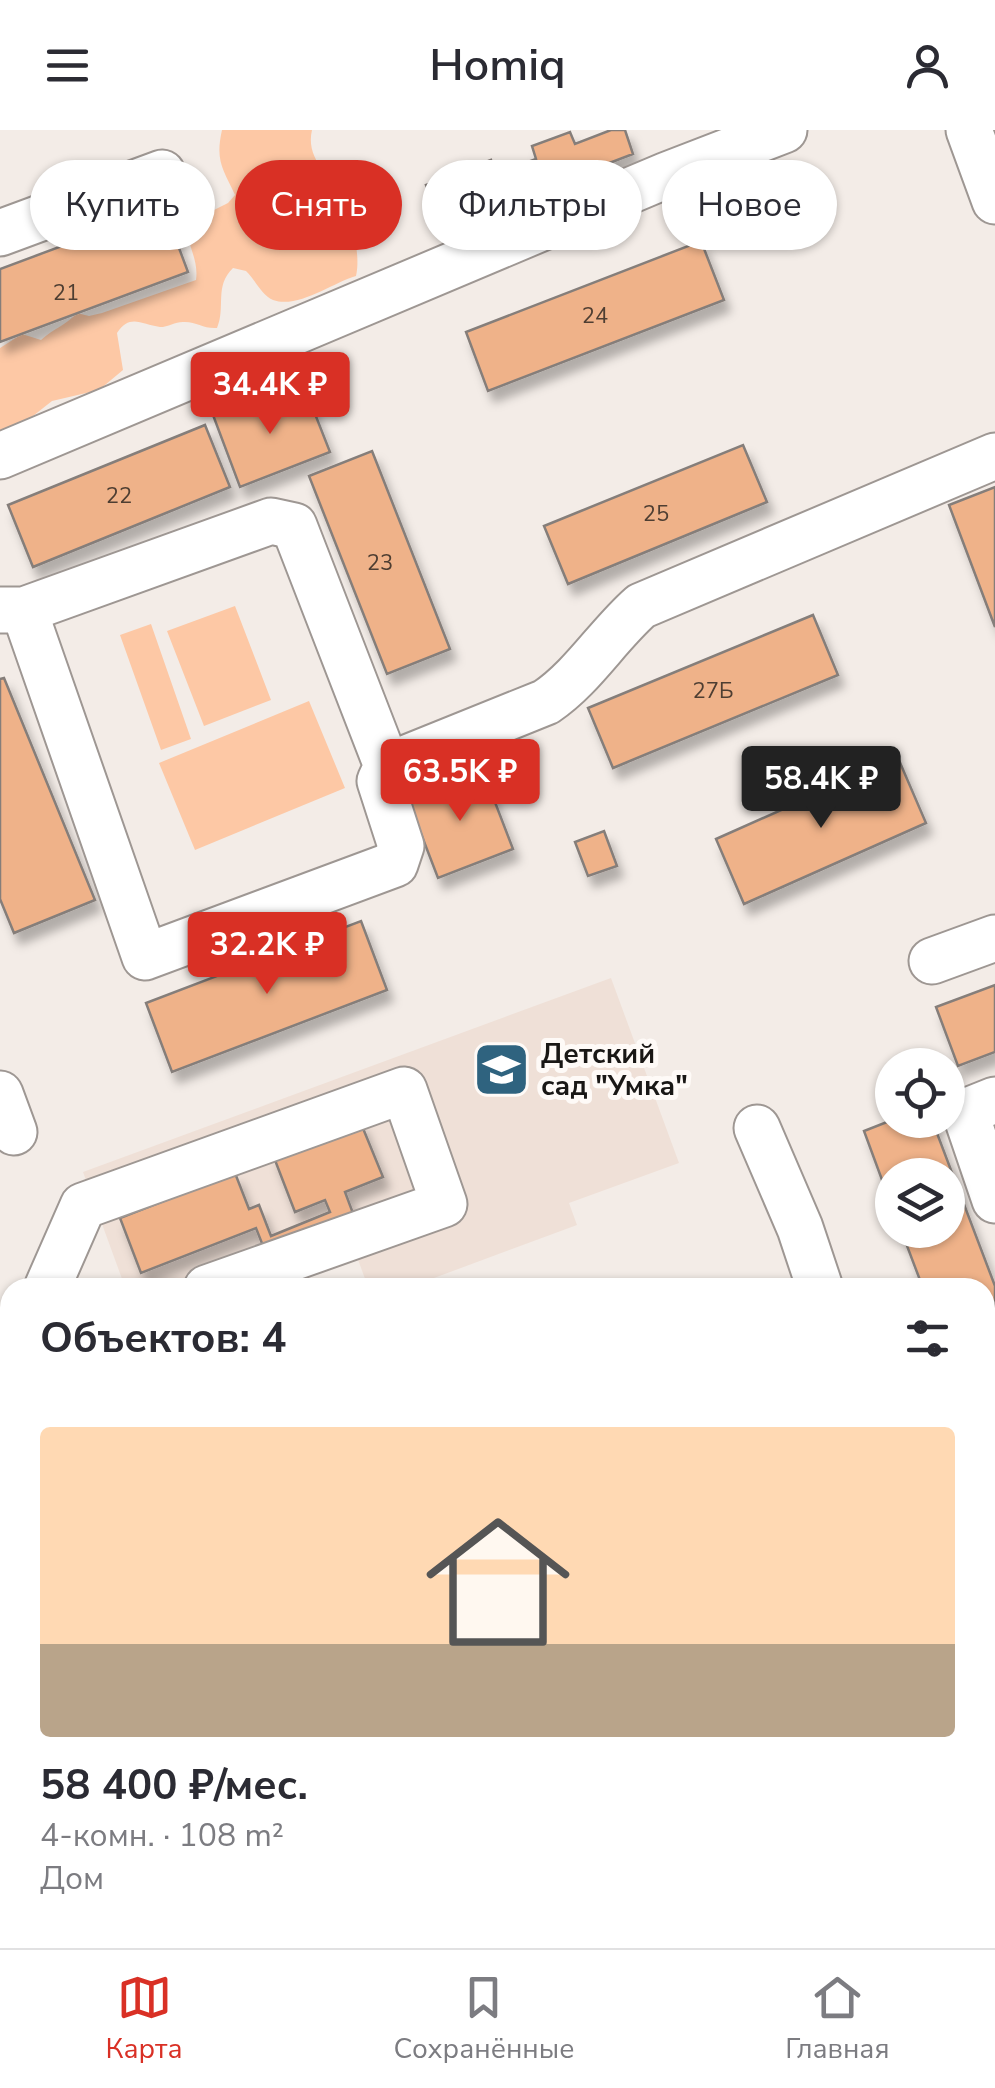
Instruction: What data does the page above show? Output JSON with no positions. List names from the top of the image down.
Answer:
{
  "places": {
    "school or university": ["Детский сад \"Умка\""]
  },
  "house_numbers": [
    "21",
    "24",
    "22",
    "25",
    "23",
    "27Б"
  ],
  "page": {
    "header": "Homiq",
    "chip": [
      "Купить",
      "Снять",
      "Фильтры",
      "Новое"
    ],
    "price": [
      "34.4K ₽",
      "63.5K ₽",
      "58.4K ₽",
      "32.2K ₽"
    ],
    "heading": "Объектов: 4",
    "list": [
      {
        "name": "58 400 ₽/мес.",
        "note": "4-комн. · 108 m² · Дом"
      }
    ],
    "tabs": ["Карта", "Сохранённые", "Главная"]
  }
}
